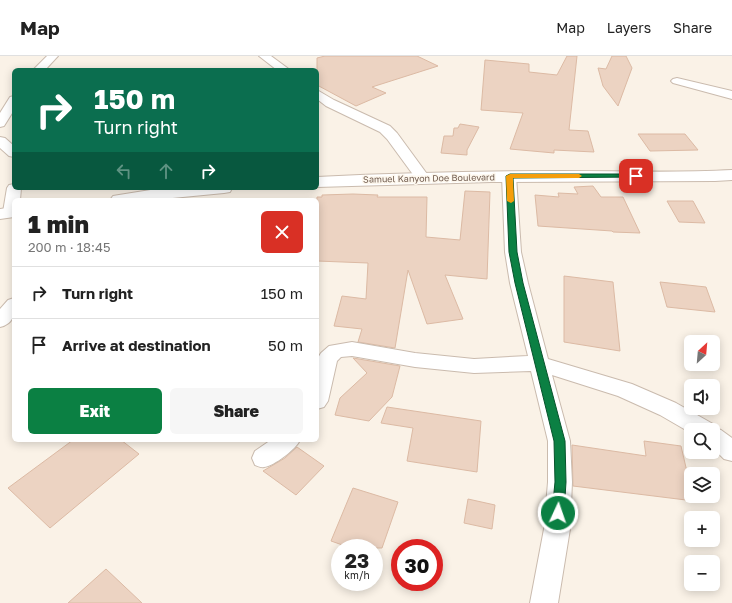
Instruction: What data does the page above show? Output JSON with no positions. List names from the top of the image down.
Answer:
{
  "streets": {
    "street": ["Samuel Kanyon Doe Boulevard"]
  },
  "north": "top right",
  "page": {
    "header": "Map",
    "nav": ["Map", "Layers", "Share"],
    "turn": ["150 m", "Turn right"],
    "heading": ["1 min", "200 m · 18:45"],
    "list": [
      {
        "name": "Turn right",
        "value": "150 m"
      },
      {
        "name": "Arrive at destination",
        "value": "50 m"
      }
    ],
    "map_buttons": ["+", "−"],
    "buttons": ["Exit", "Share"],
    "speed": "23 km/h",
    "limit": "30"
  }
}
